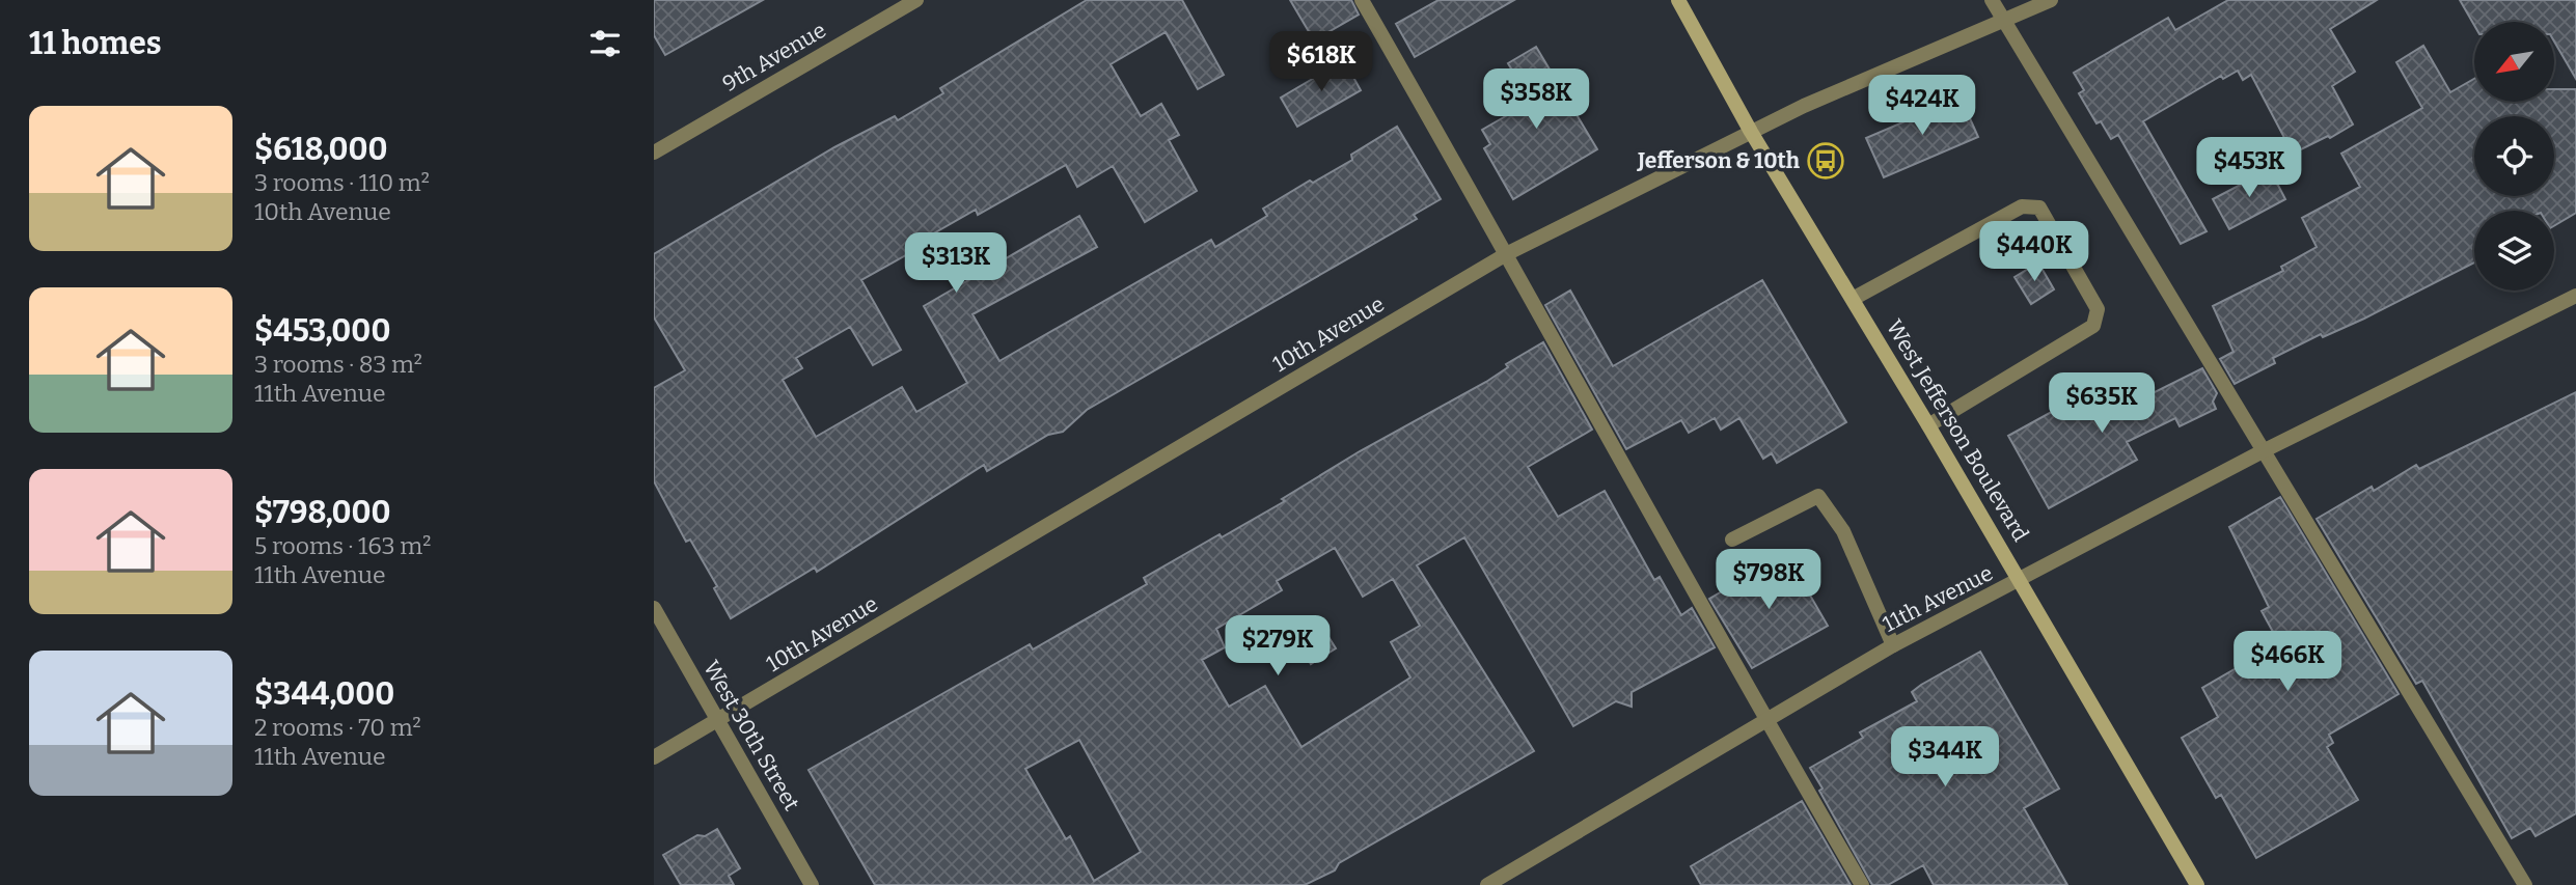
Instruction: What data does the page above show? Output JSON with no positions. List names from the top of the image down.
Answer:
{
  "streets": {
    "main road": ["West Jefferson Boulevard"],
    "street": [
      "9th Avenue",
      "10th Avenue",
      "11th Avenue",
      "West 30th Street"
    ]
  },
  "crossings": [
    ["10th Avenue", "West Jefferson Boulevard"],
    ["10th Avenue", "West 30th Street"],
    ["West Jefferson Boulevard", "11th Avenue"]
  ],
  "places": {
    "bus stop": ["Jefferson & 10th"]
  },
  "north": "bottom left",
  "page": {
    "heading": "11 homes",
    "price": [
      "$618K",
      "$358K",
      "$424K",
      "$453K",
      "$440K",
      "$313K",
      "$635K",
      "$798K",
      "$279K",
      "$466K",
      "$344K"
    ],
    "list": [
      {
        "name": "$618,000",
        "note": "3 rooms · 110 m² · 10th Avenue"
      },
      {
        "name": "$453,000",
        "note": "3 rooms · 83 m² · 11th Avenue"
      },
      {
        "name": "$798,000",
        "note": "5 rooms · 163 m² · 11th Avenue"
      },
      {
        "name": "$344,000",
        "note": "2 rooms · 70 m² · 11th Avenue"
      }
    ]
  }
}
